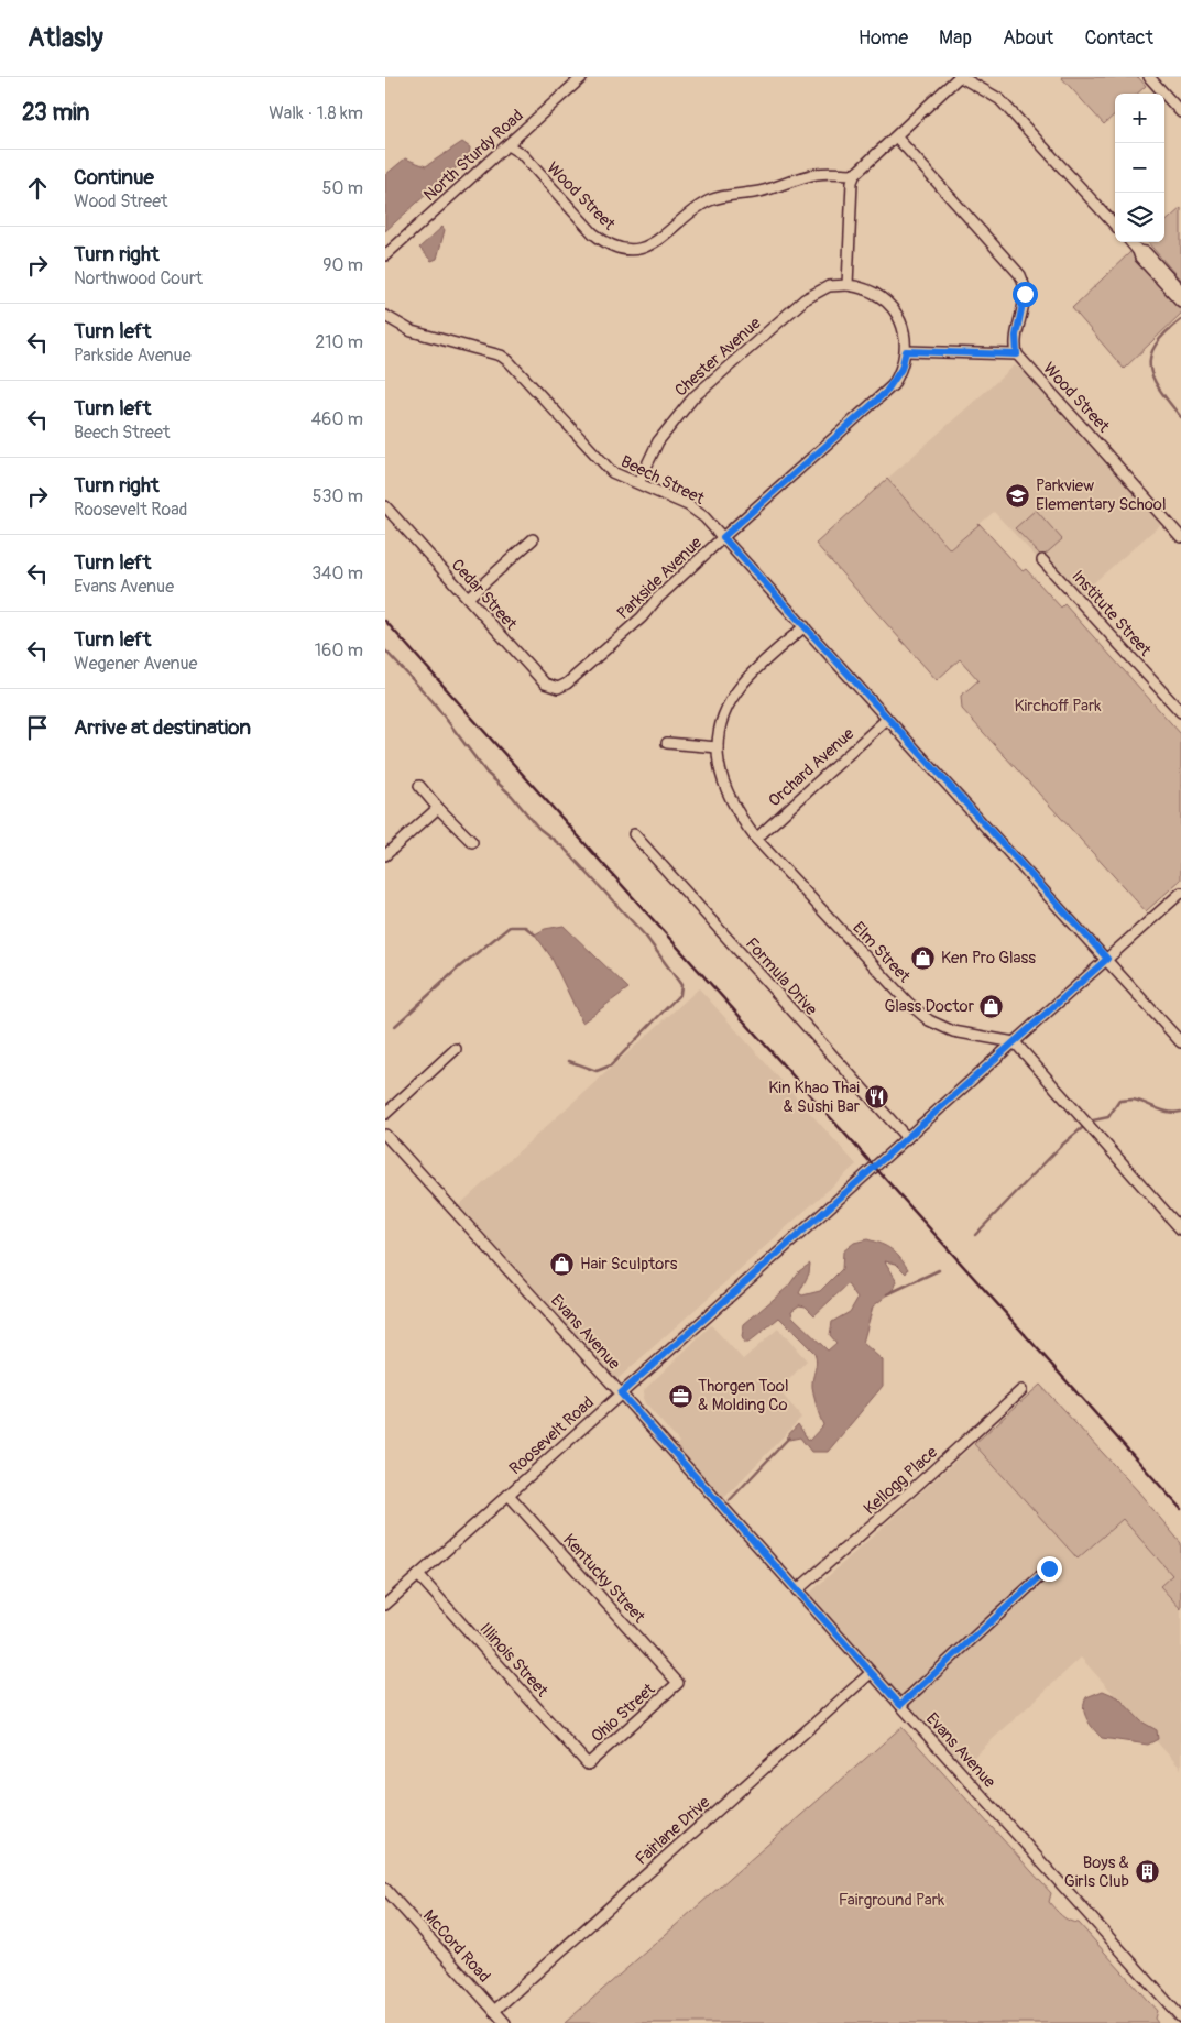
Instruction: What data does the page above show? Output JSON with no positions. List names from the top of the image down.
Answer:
{
  "streets": {
    "street": [
      "North Sturdy Road",
      "Wood Street",
      "Chester Avenue",
      "Beech Street",
      "Parkside Avenue",
      "Cedar Street",
      "Institute Street",
      "Orchard Avenue",
      "Elm Street",
      "Formula Drive",
      "Evans Avenue",
      "Roosevelt Road",
      "Kellogg Place",
      "Kentucky Street",
      "Illinois Street",
      "Ohio Street",
      "Fairlane Drive",
      "McCord Road"
    ]
  },
  "crossings": [
    ["North Sturdy Road", "Wood Street"],
    ["Chester Avenue", "Beech Street"],
    ["Beech Street", "Parkside Avenue"],
    ["Beech Street", "Orchard Avenue"],
    ["Beech Street", "Elm Street"],
    ["Beech Street", "Roosevelt Road"],
    ["Parkside Avenue", "Cedar Street"],
    ["Orchard Avenue", "Elm Street"],
    ["Elm Street", "Roosevelt Road"],
    ["Formula Drive", "Roosevelt Road"],
    ["Evans Avenue", "Roosevelt Road"],
    ["Evans Avenue", "Kellogg Place"],
    ["Evans Avenue", "Fairlane Drive"],
    ["Roosevelt Road", "Kentucky Street"],
    ["Roosevelt Road", "Illinois Street"],
    ["Kentucky Street", "Ohio Street"],
    ["Illinois Street", "Ohio Street"],
    ["Fairlane Drive", "McCord Road"]
  ],
  "parks": ["Kirchoff Park", "Fairground Park"],
  "places": {
    "school or university": ["Parkview Elementary School"],
    "shop": ["Ken Pro Glass", "Glass Doctor", "Hair Sculptors"],
    "restaurant": ["Kin Khao Thai & Sushi Bar"],
    "office": ["Thorgen Tool & Molding Co"],
    "building": ["Boys & Girls Club"]
  },
  "page": {
    "header": "Atlasly",
    "nav": [
      "Home",
      "Map",
      "About",
      "Contact"
    ],
    "heading": ["23 min", "Walk · 1.8 km"],
    "map_buttons": ["+", "−"],
    "list": [
      ["Continue", "Wood Street", "50 m"],
      ["Turn right", "Northwood Court", "90 m"],
      ["Turn left", "Parkside Avenue", "210 m"],
      ["Turn left", "Beech Street", "460 m"],
      ["Turn right", "Roosevelt Road", "530 m"],
      ["Turn left", "Evans Avenue", "340 m"],
      ["Turn left", "Wegener Avenue", "160 m"],
      "Arrive at destination"
    ]
  }
}
